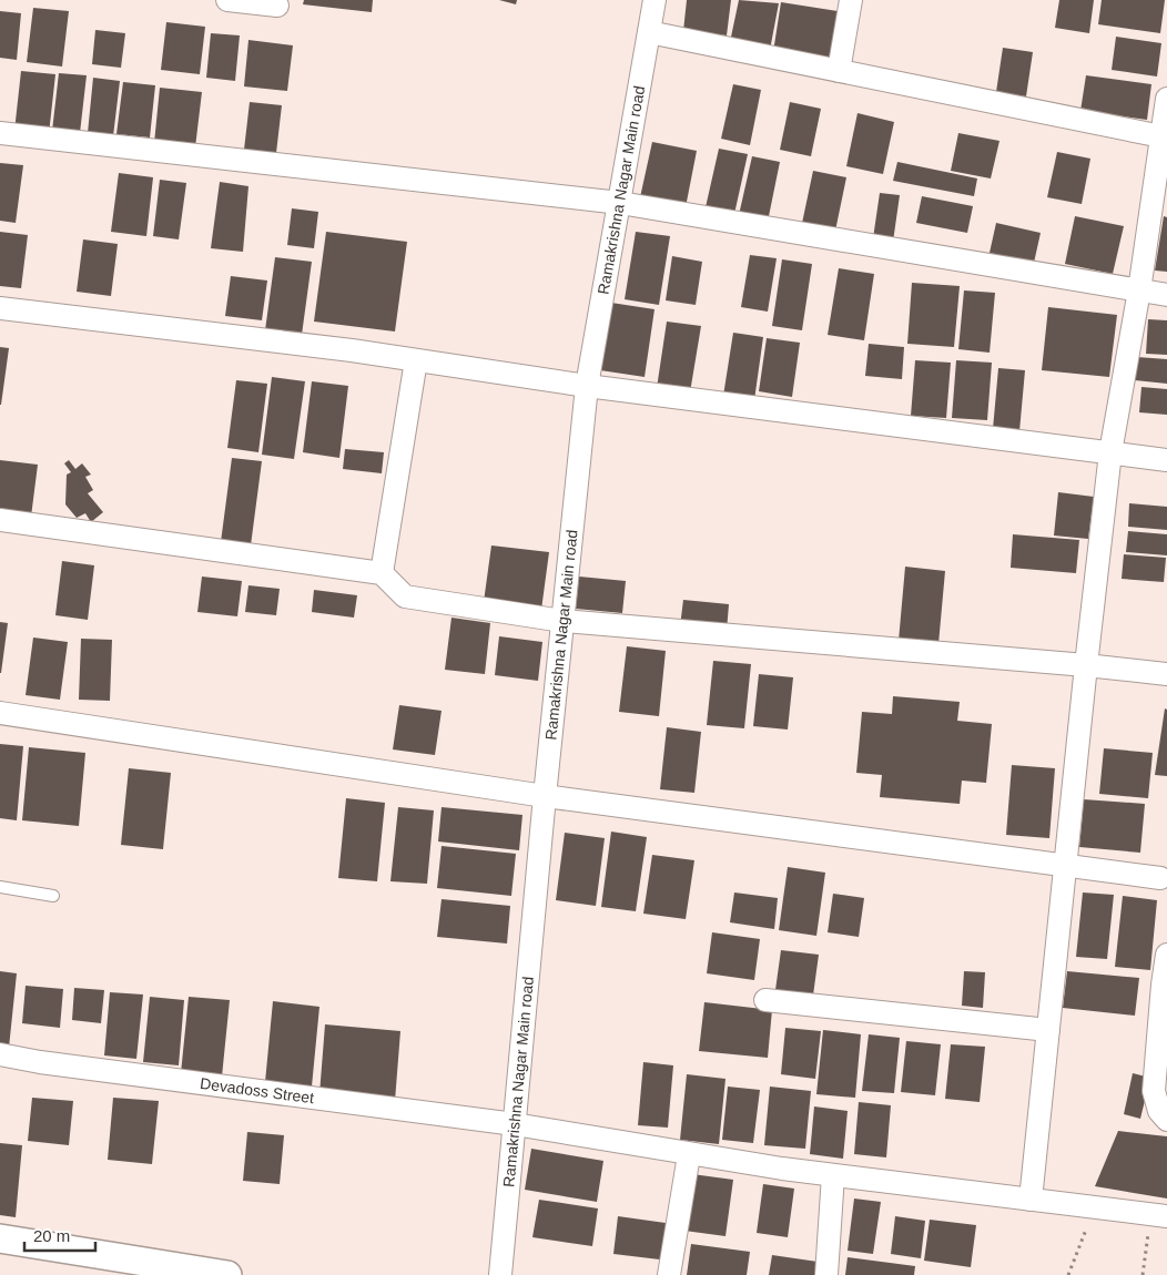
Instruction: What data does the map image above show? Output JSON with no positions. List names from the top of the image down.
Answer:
{
  "streets": {
    "street": ["Ramakrishna Nagar Main road", "Devadoss Street"]
  },
  "crossings": [
    ["Ramakrishna Nagar Main road", "Devadoss Street"]
  ],
  "scale_bar": "20 m"
}
